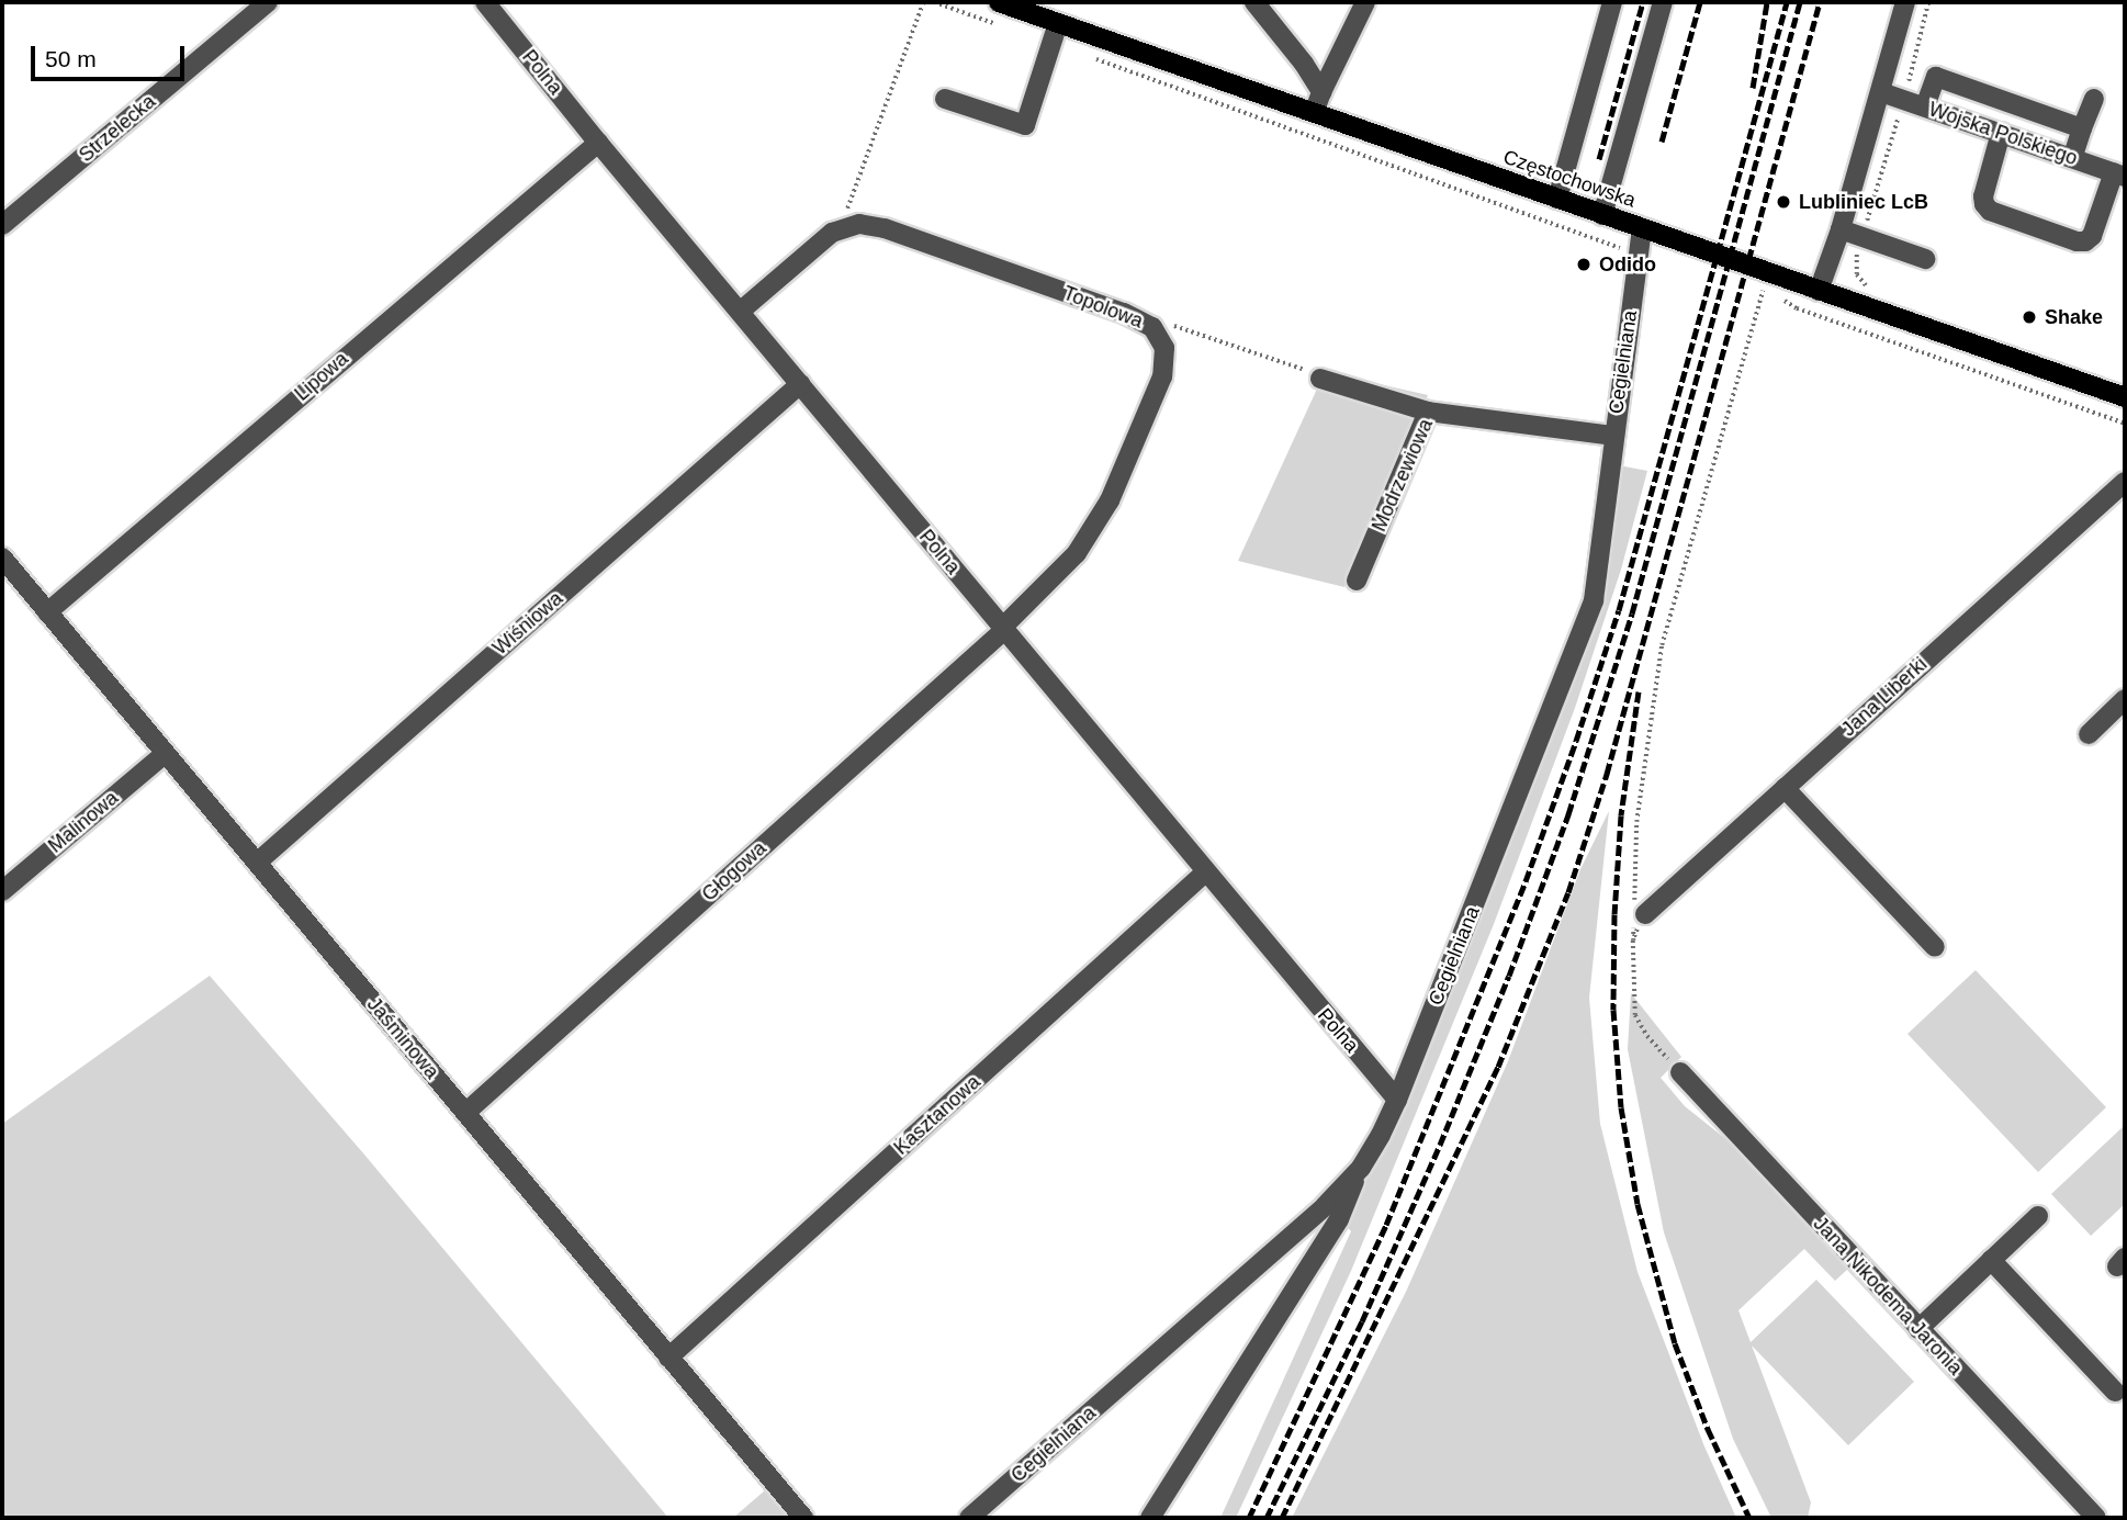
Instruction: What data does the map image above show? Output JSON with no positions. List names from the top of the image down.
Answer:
{
  "streets": {
    "main road": ["Częstochowska"],
    "street": [
      "Polna",
      "Strzelecka",
      "Wojska Polskiego",
      "Topolowa",
      "Cegielniana",
      "Lipowa",
      "Modrzewiowa",
      "Wiśniowa",
      "Jana Liberki",
      "Malinowa",
      "Głogowa",
      "Jaśminowa",
      "Kasztanowa",
      "Jana Nikodema Jaronia"
    ]
  },
  "crossings": [
    ["Polna", "Topolowa"],
    ["Polna", "Cegielniana"],
    ["Polna", "Lipowa"],
    ["Polna", "Wiśniowa"],
    ["Polna", "Głogowa"],
    ["Polna", "Kasztanowa"],
    ["Częstochowska", "Cegielniana"],
    ["Topolowa", "Głogowa"],
    ["Cegielniana", "Modrzewiowa"],
    ["Lipowa", "Jaśminowa"],
    ["Wiśniowa", "Jaśminowa"],
    ["Malinowa", "Jaśminowa"],
    ["Głogowa", "Jaśminowa"],
    ["Jaśminowa", "Kasztanowa"]
  ],
  "places": ["Lubliniec LcB", "Odido", "Shake"],
  "scale_bar": "50 m"
}
